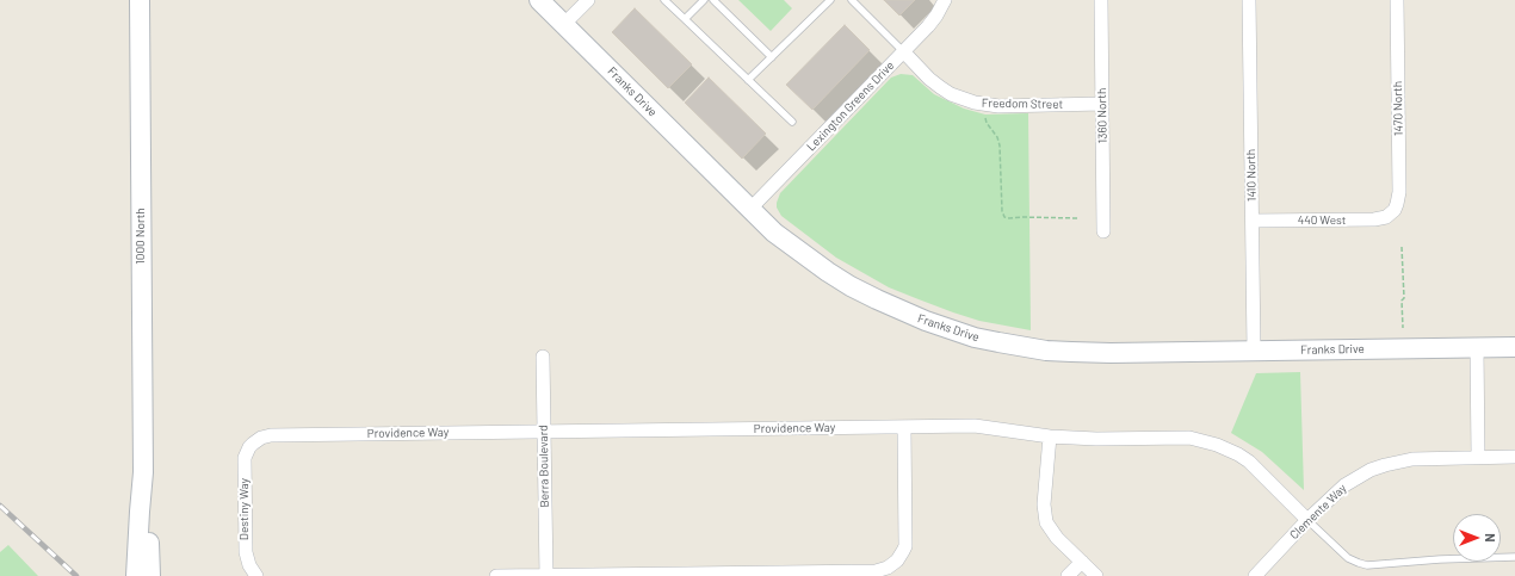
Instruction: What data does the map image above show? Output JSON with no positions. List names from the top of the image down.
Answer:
{
  "streets": {
    "street": [
      "Franks Drive",
      "Freedom Street",
      "Lexington Greens Drive",
      "1470 North",
      "1360 North",
      "1410 North",
      "440 West",
      "1000 North",
      "Providence Way",
      "Berra Boulevard",
      "Destiny Way",
      "Clemente Way"
    ]
  },
  "crossings": [
    ["Franks Drive", "Lexington Greens Drive"],
    ["Franks Drive", "1410 North"],
    ["Freedom Street", "Lexington Greens Drive"],
    ["Freedom Street", "1360 North"],
    ["1470 North", "440 West"],
    ["1410 North", "440 West"],
    ["Providence Way", "Berra Boulevard"],
    ["Providence Way", "Destiny Way"],
    ["Providence Way", "Clemente Way"]
  ],
  "north": "right"
}
